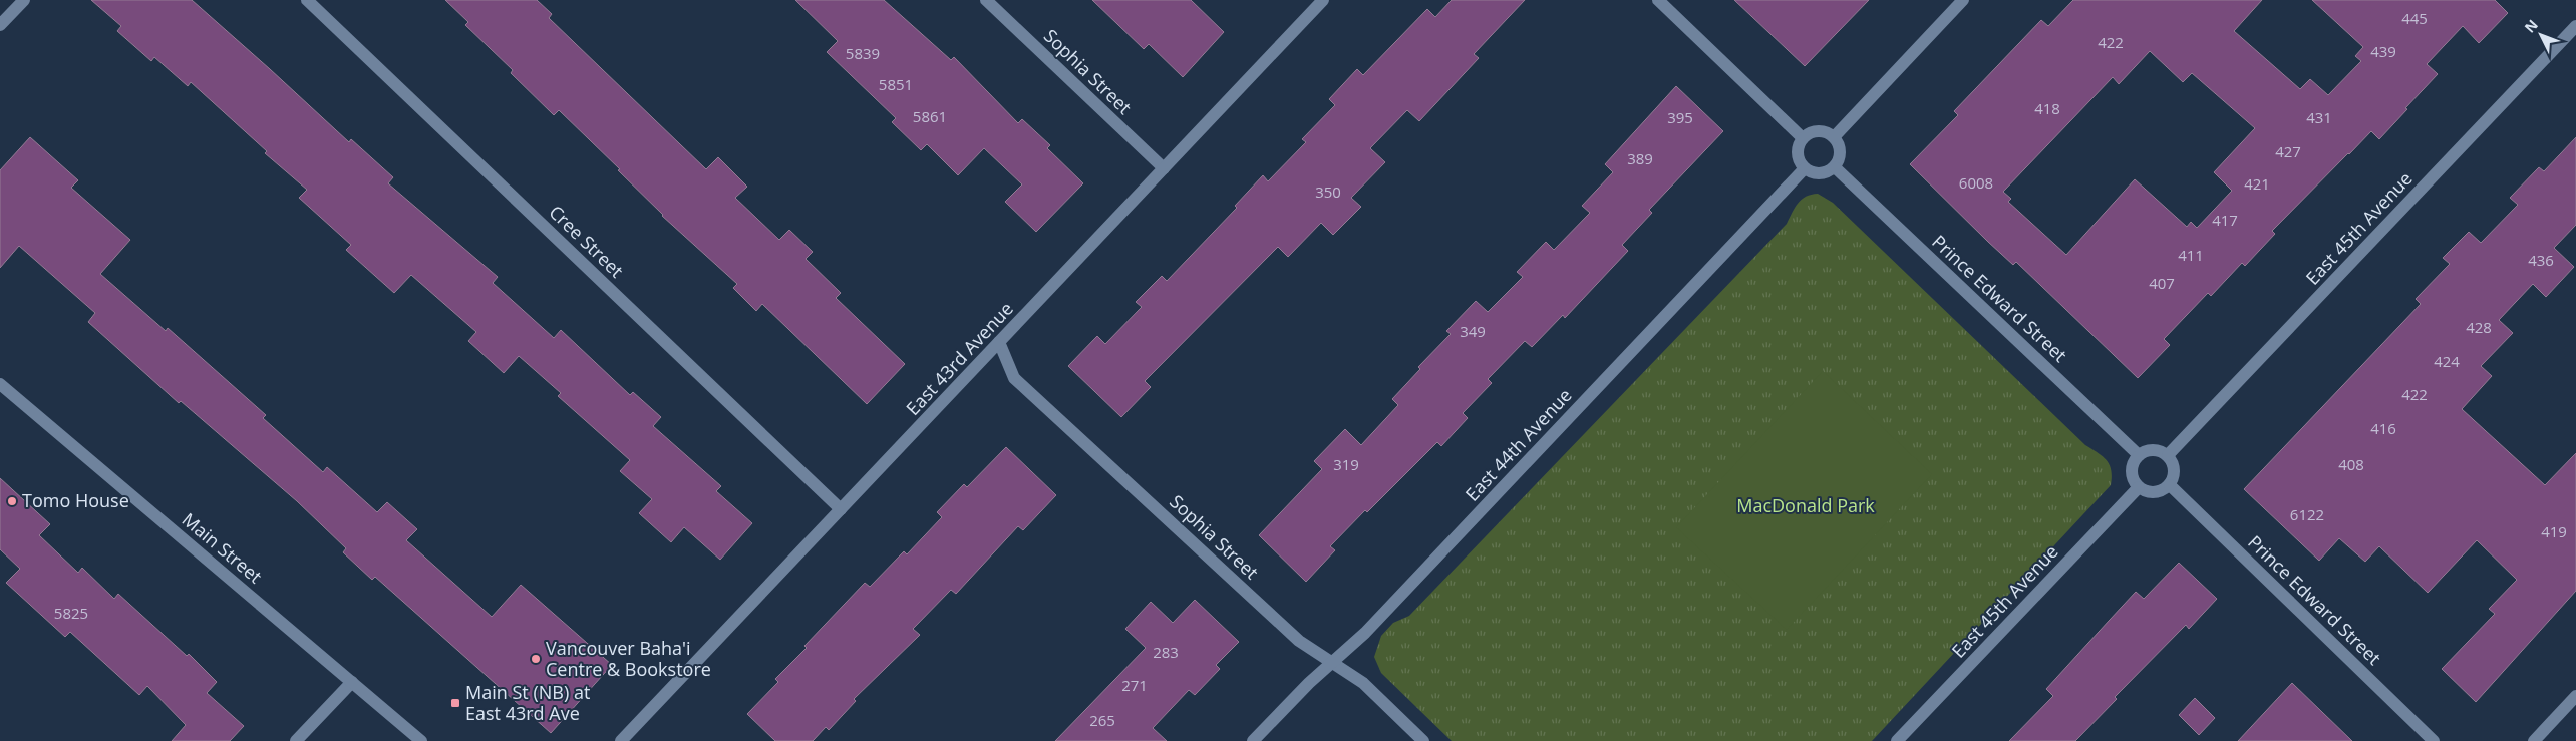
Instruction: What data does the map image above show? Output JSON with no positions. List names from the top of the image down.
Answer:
{
  "streets": {
    "street": [
      "Sophia Street",
      "East 45th Avenue",
      "Cree Street",
      "Prince Edward Street",
      "East 43rd Avenue",
      "East 44th Avenue",
      "Main Street"
    ]
  },
  "crossings": [
    ["Sophia Street", "East 43rd Avenue"],
    ["Sophia Street", "East 44th Avenue"],
    ["East 45th Avenue", "Prince Edward Street"],
    ["Cree Street", "East 43rd Avenue"],
    ["Prince Edward Street", "East 44th Avenue"]
  ],
  "parks": ["MacDonald Park"],
  "places": {
    "other": ["Tomo House", "Vancouver Baha'i Centre & Bookstore"],
    "transit": ["Main St (NB) at East 43rd Ave"]
  },
  "house_numbers": [
    "445",
    "422",
    "439",
    "5839",
    "5851",
    "418",
    "5861",
    "395",
    "431",
    "427",
    "389",
    "6008",
    "421",
    "350",
    "417",
    "411",
    "436",
    "407",
    "428",
    "349",
    "424",
    "422",
    "416",
    "319",
    "408",
    "6122",
    "419",
    "5825",
    "283",
    "271",
    "265"
  ],
  "north": "top left"
}
